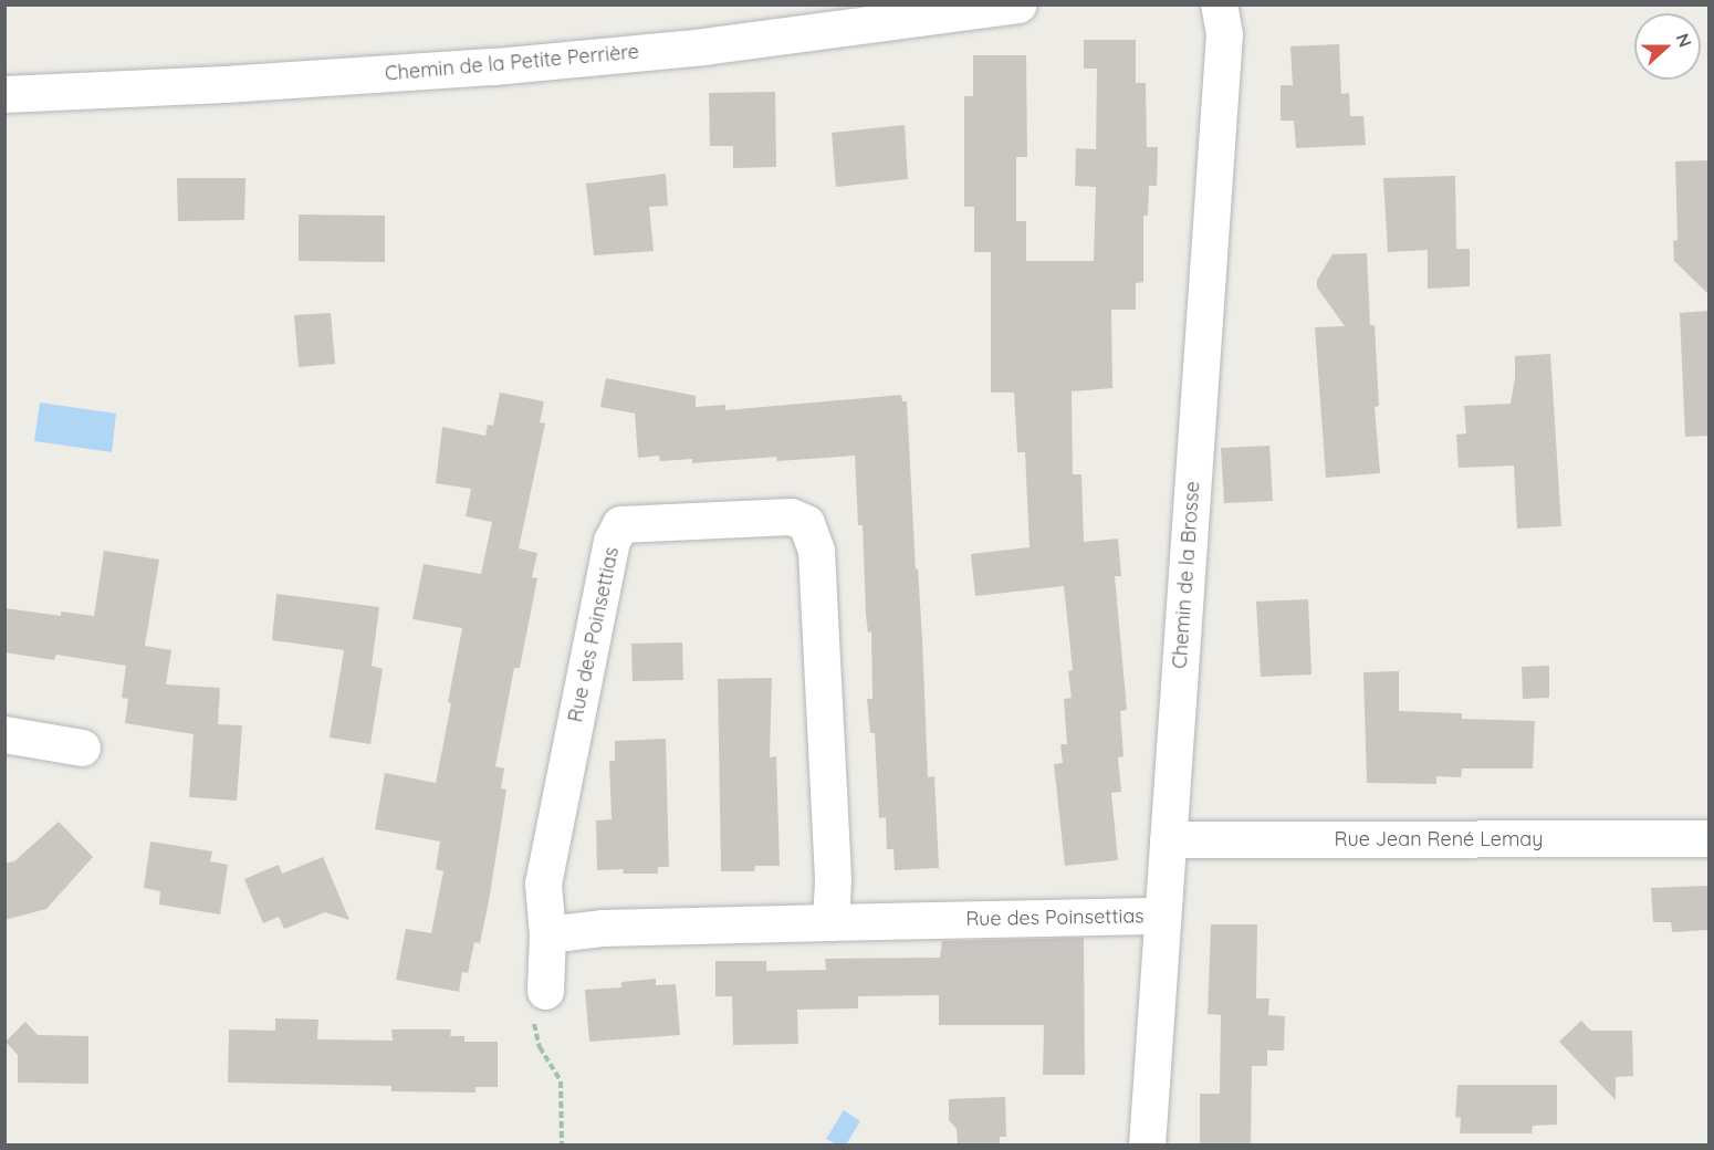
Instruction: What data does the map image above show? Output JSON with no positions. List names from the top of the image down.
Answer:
{
  "streets": {
    "street": [
      "Chemin de la Petite Perrière",
      "Chemin de la Brosse",
      "Rue des Poinsettias",
      "Rue Jean René Lemay"
    ]
  },
  "crossings": [
    ["Chemin de la Brosse", "Rue des Poinsettias"],
    ["Chemin de la Brosse", "Rue Jean René Lemay"]
  ],
  "north": "right"
}
